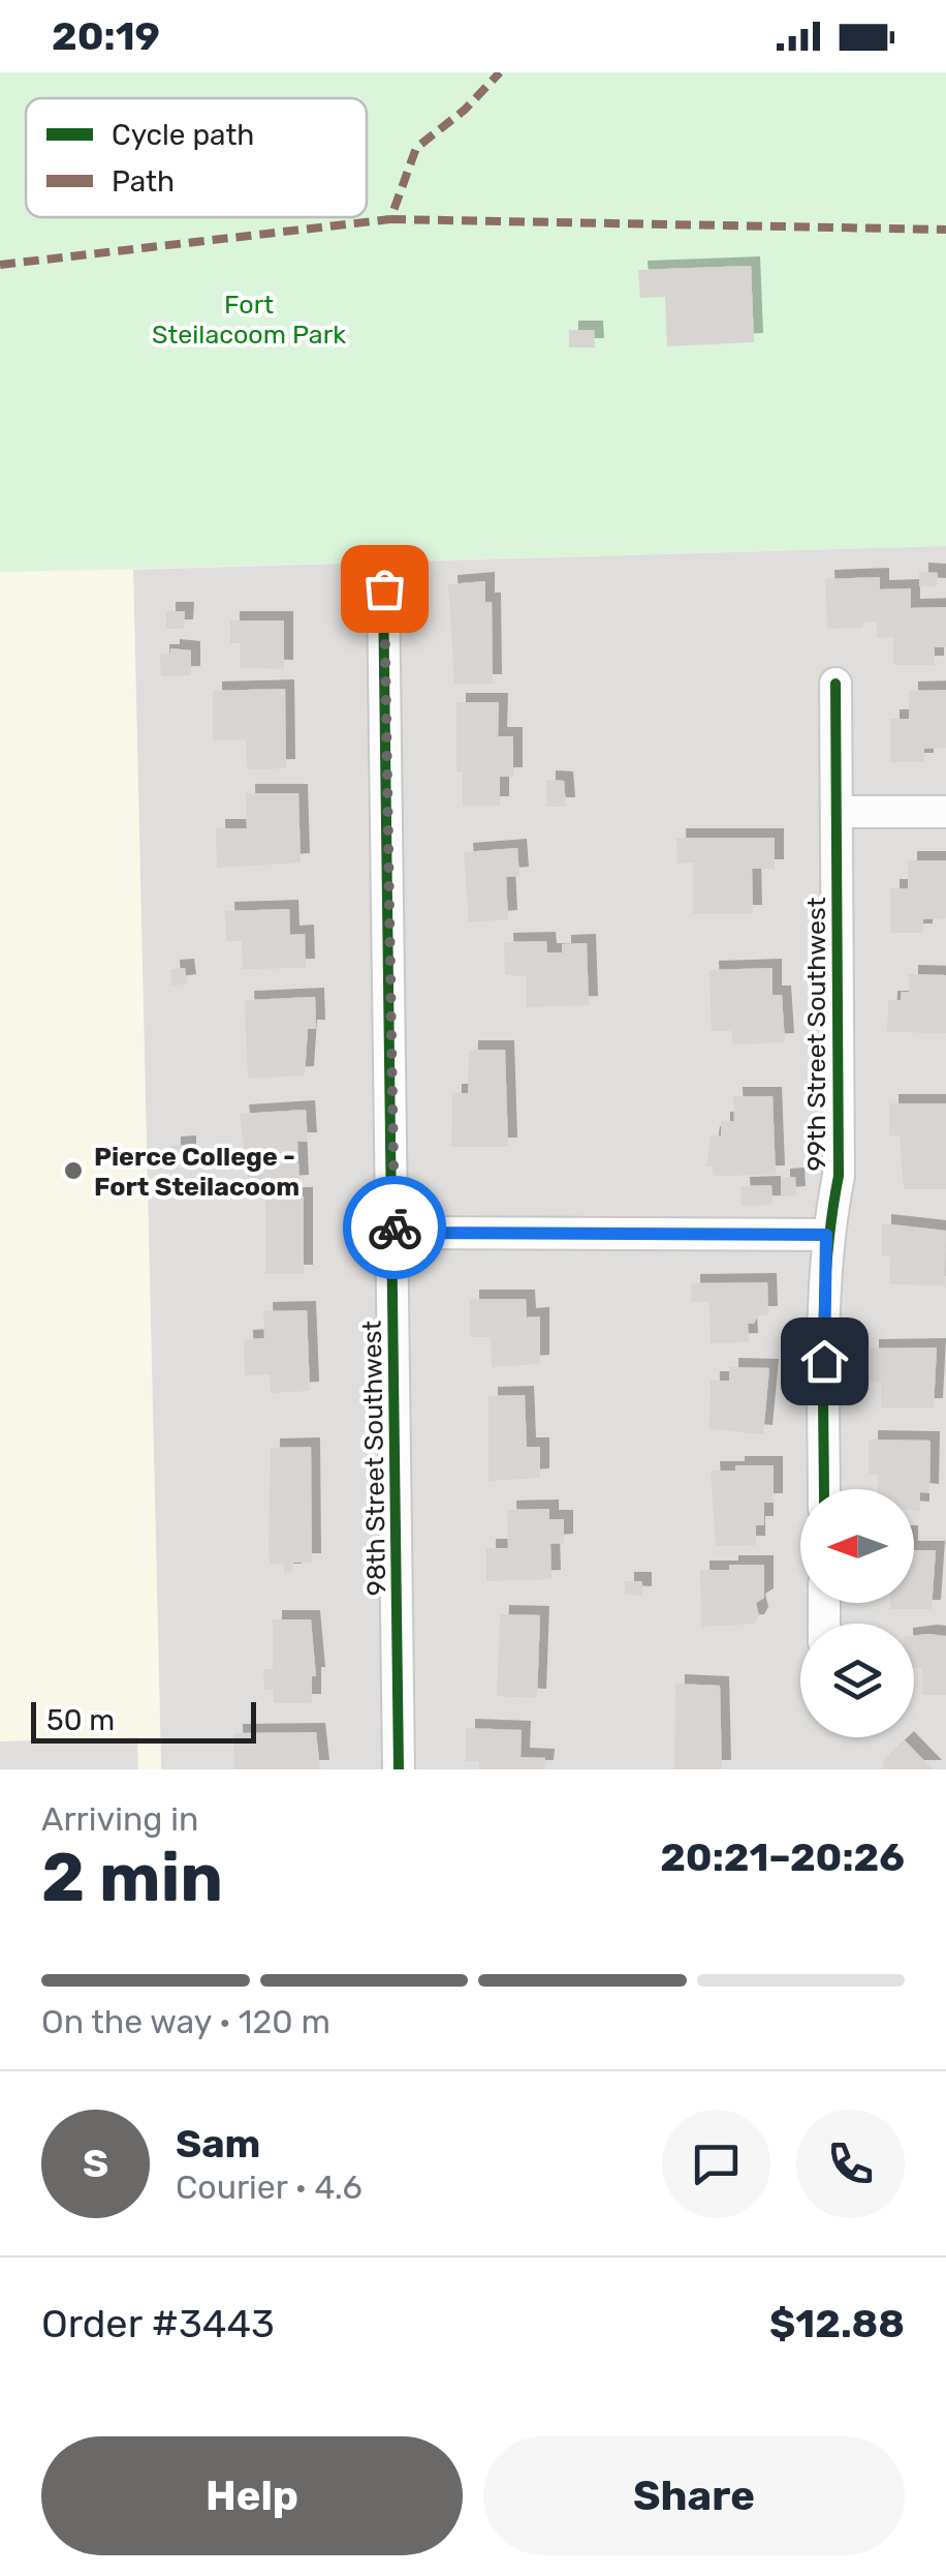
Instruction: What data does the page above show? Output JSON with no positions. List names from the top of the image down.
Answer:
{
  "streets": {
    "street": ["99th Street Southwest", "98th Street Southwest"]
  },
  "parks": ["Fort Steilacoom Park"],
  "places": ["Pierce College - Fort Steilacoom"],
  "legend": ["Cycle path", "Path"],
  "scale_bar": "50 m",
  "north": "left",
  "page": {
    "status": "20:19",
    "scale": "50 m",
    "heading": ["2 min", "Arriving in", "20:21–20:26"],
    "panel": [
      "Sam",
      "Courier · 4.6",
      "Order #3443",
      "$12.88"
    ],
    "bar": "On the way · 120 m",
    "round": "S",
    "buttons": ["Help", "Share"]
  }
}
